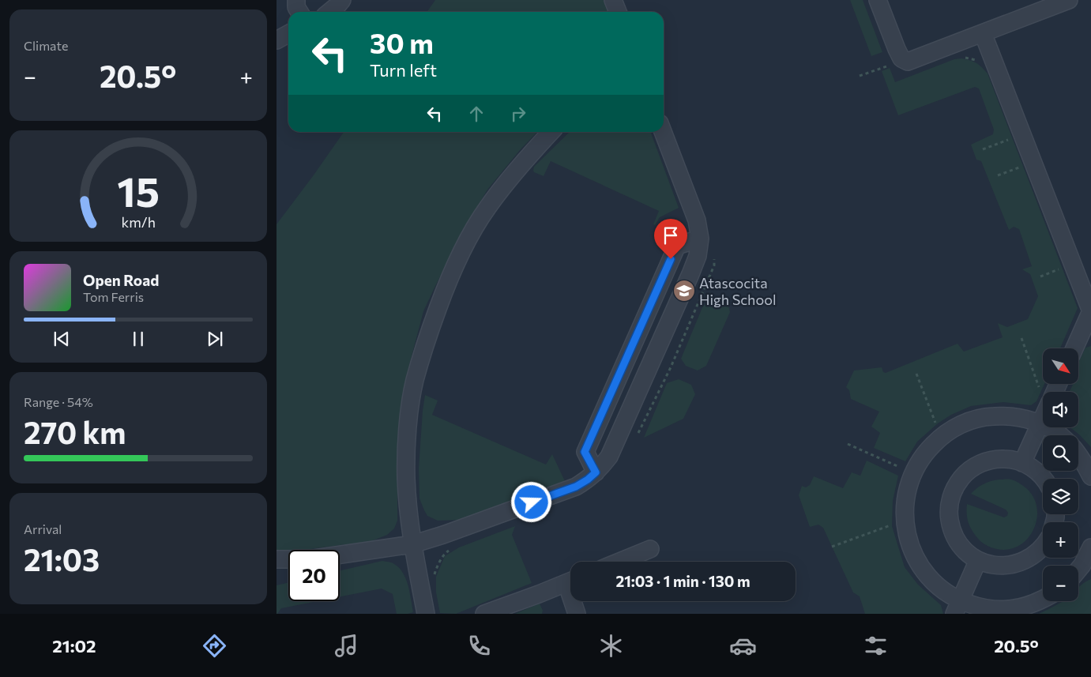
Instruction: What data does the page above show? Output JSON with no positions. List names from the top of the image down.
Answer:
{
  "places": {
    "school or university": ["Atascocita High School"]
  },
  "north": "bottom right",
  "page": {
    "tile": [
      "Climate",
      ["Range · 54%", "270 km"],
      ["Arrival", "21:03"]
    ],
    "turn": ["30 m", "Turn left"],
    "heat": ["−", "20.5°", "+"],
    "song": ["Open Road", "Tom Ferris"],
    "map_buttons": ["+", "−"],
    "limit": "20",
    "trip": "21:03 · 1 min · 130 m",
    "tabs": ["21:02", "20.5°"],
    "gauge": ["15", "km/h"]
  }
}
